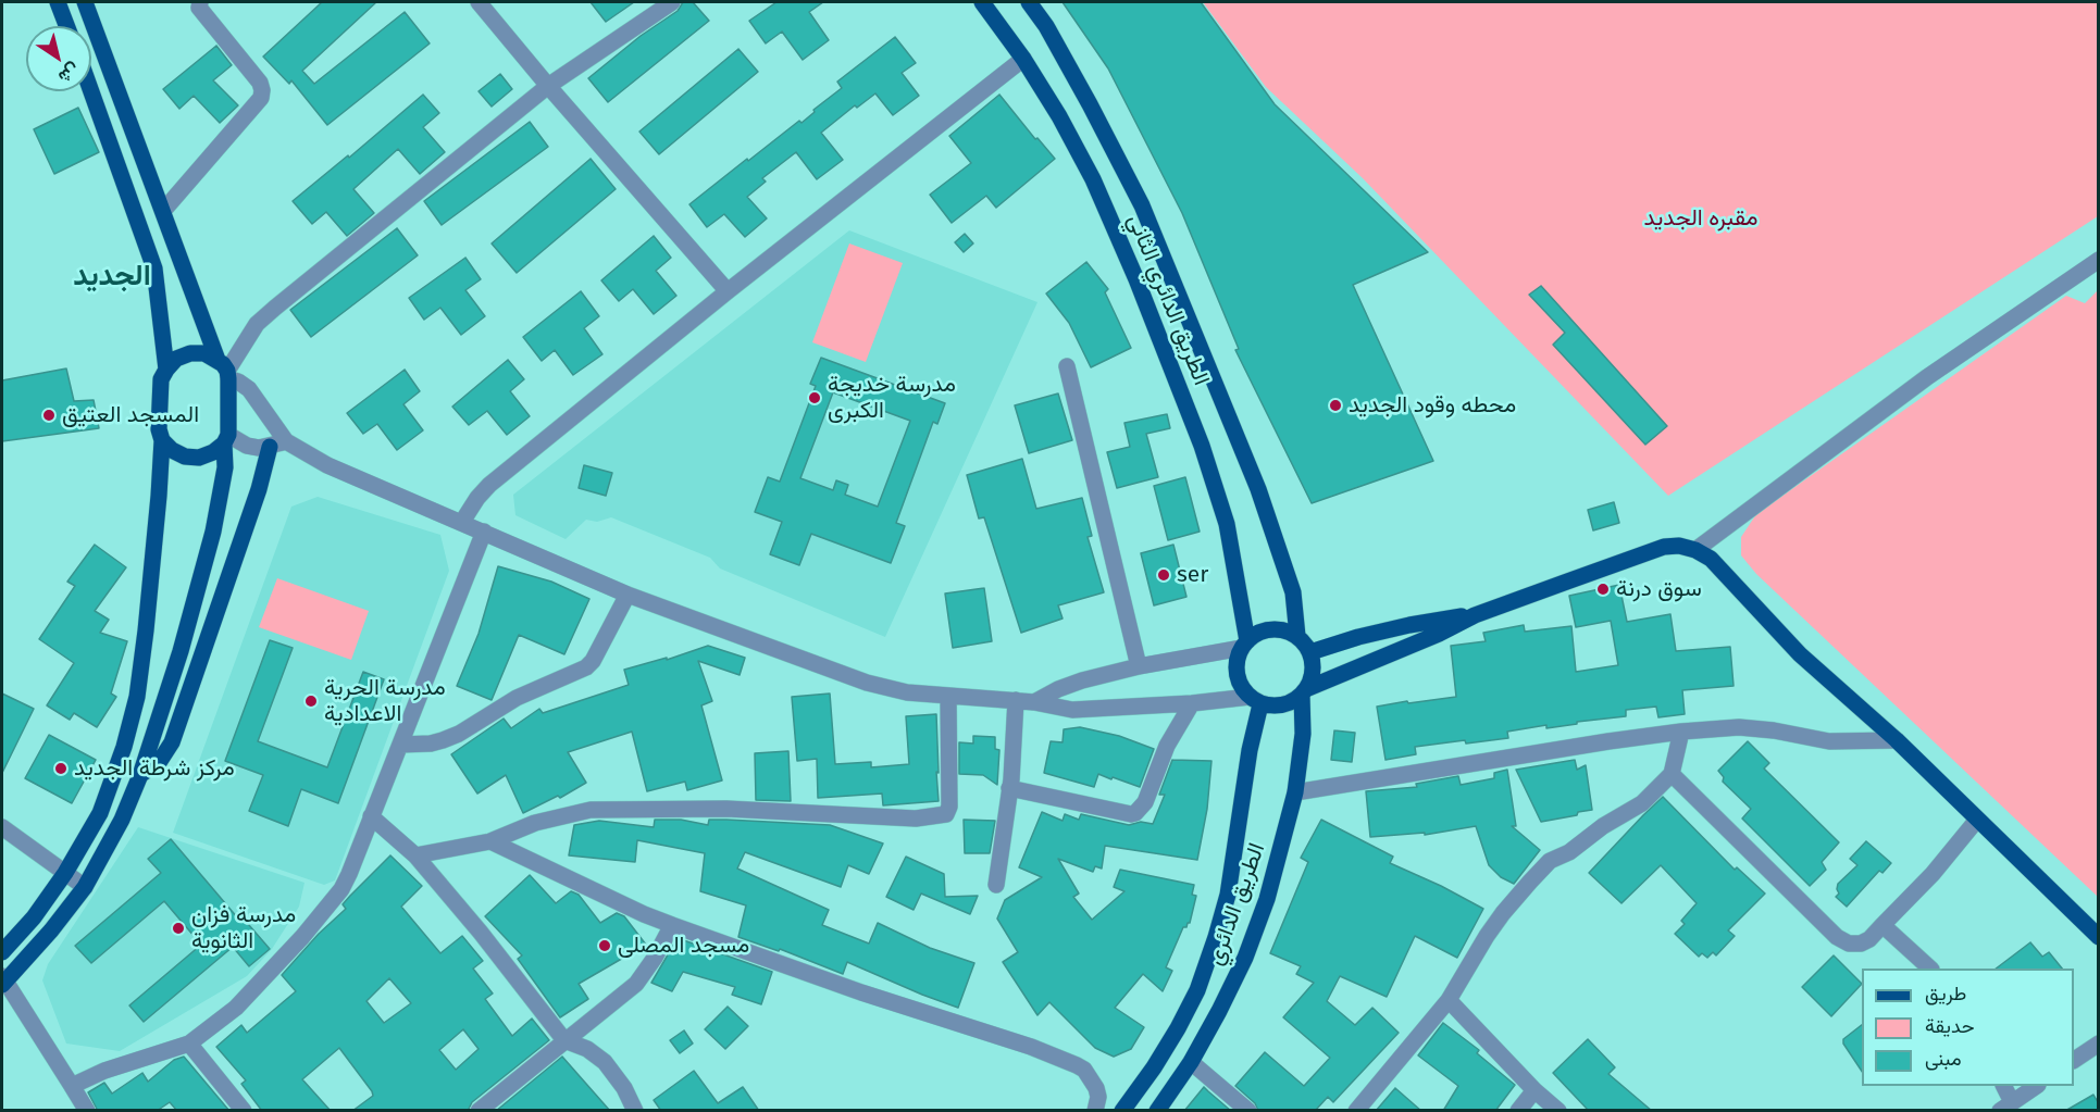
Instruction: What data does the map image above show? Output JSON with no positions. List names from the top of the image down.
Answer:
{
  "streets": {
    "main road": ["الطريق الدائري الثاني", "الطريق الدائري"]
  },
  "crossings": [
    ["الطريق الدائري الثاني", "الطريق الدائري"]
  ],
  "districts": ["الجديد"],
  "parks": ["مقبره الجديد"],
  "places": [
    "مدرسة خديجة الكبرى",
    "محطه وقود الجديد",
    "المسجد العتيق",
    "ser",
    "سوق درنة",
    "مدرسة الحرية الاعدادية",
    "مركز شرطة الجديد",
    "مدرسة فزان الثانوية",
    "مسجد المصلى"
  ],
  "legend": ["طريق", "حديقة", "مبنى"],
  "north": "bottom right"
}
